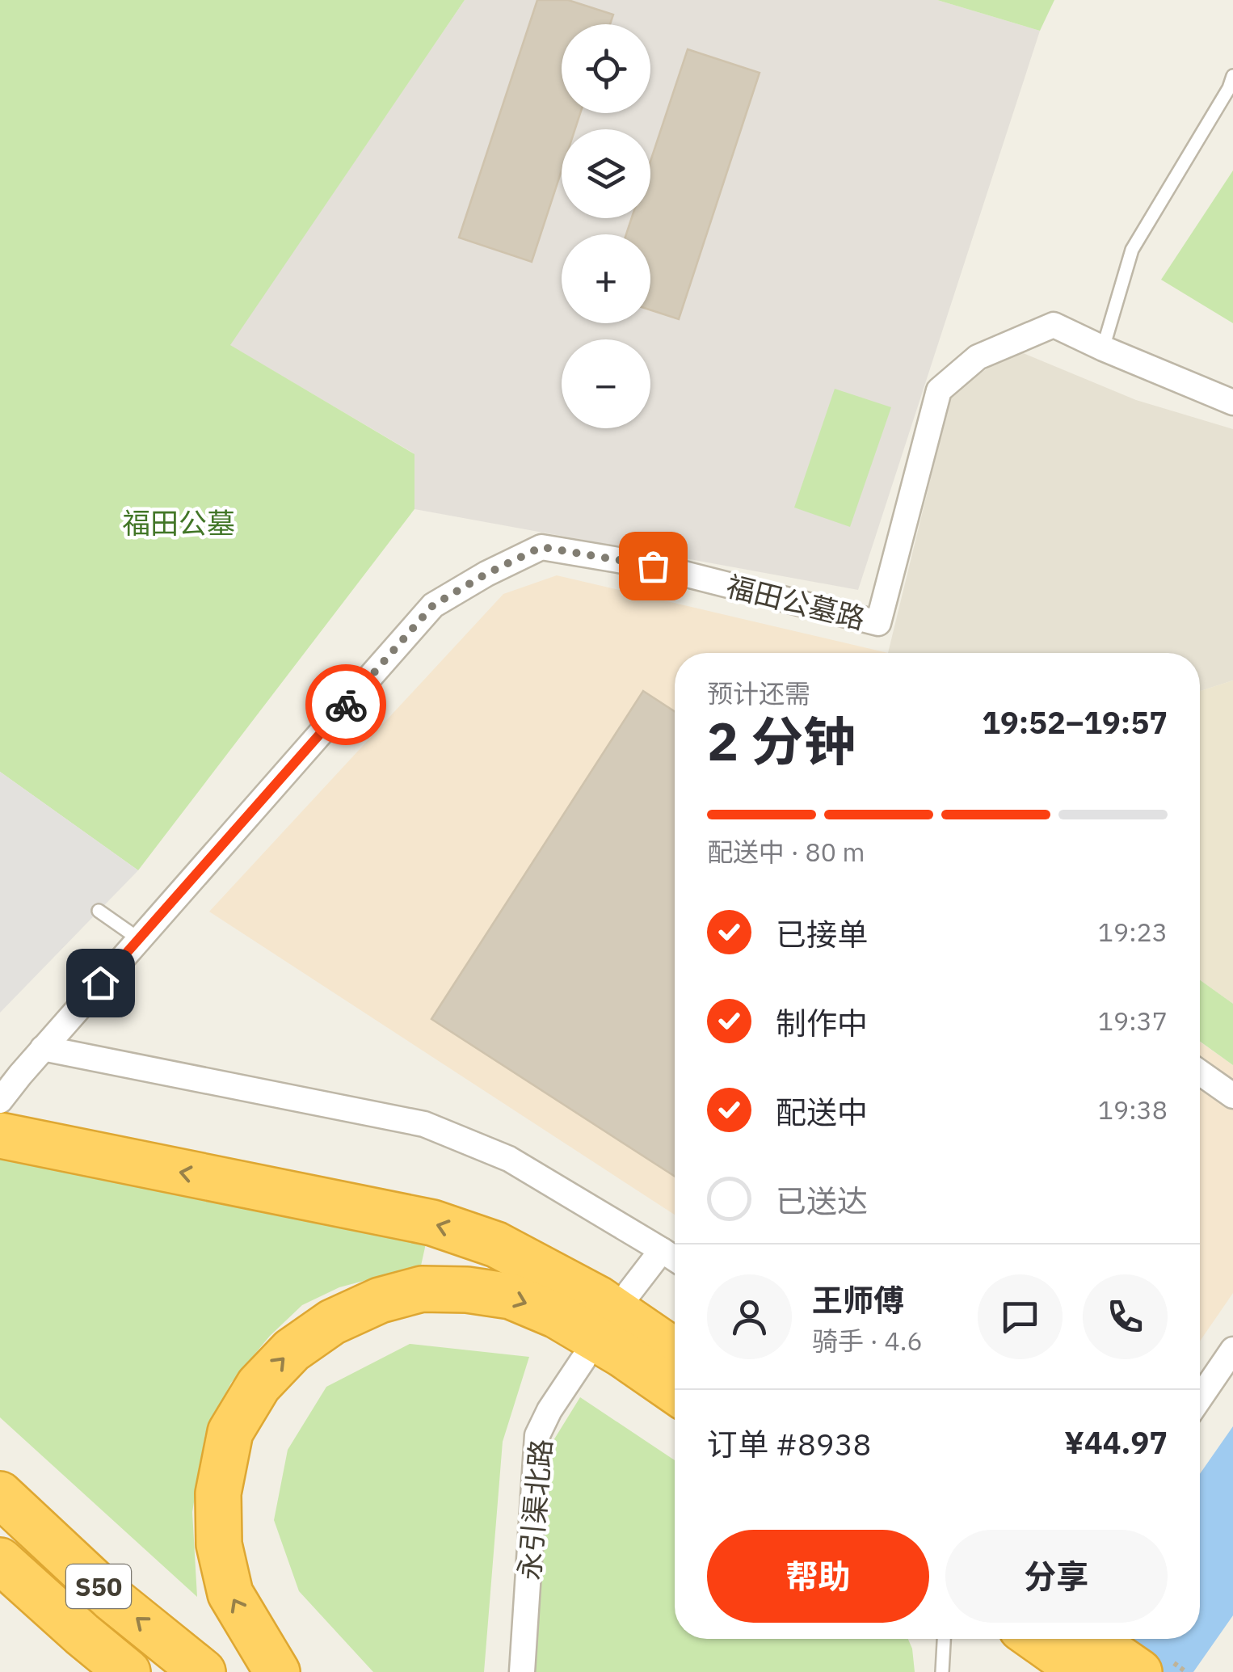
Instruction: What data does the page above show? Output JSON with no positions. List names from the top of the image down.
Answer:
{
  "streets": {
    "highway": ["S50"],
    "street": ["福田公墓路", "永引渠北路"]
  },
  "parks": ["福田公墓"],
  "page": {
    "map_buttons": ["+", "−"],
    "heading": ["2 分钟", "预计还需", "19:52–19:57"],
    "panel": [
      "王师傅",
      "骑手 · 4.6",
      "订单 #8938",
      "¥44.97"
    ],
    "bar": "配送中 · 80 m",
    "list": [
      ["已接单", "19:23"],
      ["制作中", "19:37"],
      ["配送中", "19:38"],
      "已送达"
    ],
    "buttons": ["帮助", "分享"]
  }
}
